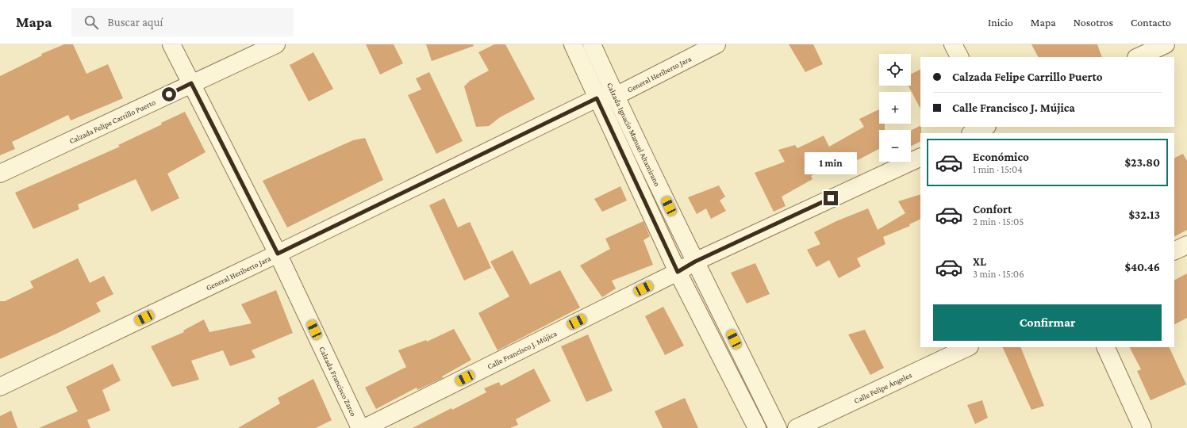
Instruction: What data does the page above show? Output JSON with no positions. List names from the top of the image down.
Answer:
{
  "streets": {
    "street": [
      "General Heriberto Jara",
      "Calzada Felipe Carrillo Puerto",
      "Calzada Ignacio Manuel Altamirano",
      "Calle Francisco J. Mújica",
      "Calzada Francisco Zarco",
      "Calle Felipe Ángeles"
    ]
  },
  "crossings": [
    ["General Heriberto Jara", "Calzada Ignacio Manuel Altamirano"],
    ["General Heriberto Jara", "Calzada Francisco Zarco"],
    ["Calzada Felipe Carrillo Puerto", "Calzada Francisco Zarco"],
    ["Calzada Ignacio Manuel Altamirano", "Calle Francisco J. Mújica"]
  ],
  "page": {
    "header": "Mapa",
    "search": "Buscar aquí",
    "nav": [
      "Inicio",
      "Mapa",
      "Nosotros",
      "Contacto"
    ],
    "map_buttons": ["+", "−"],
    "banner": ["Calzada Felipe Carrillo Puerto", "Calle Francisco J. Mújica"],
    "list": [
      {
        "name": "Económico",
        "note": "1 min · 15:04",
        "value": "$23.80"
      },
      {
        "name": "Confort",
        "note": "2 min · 15:05",
        "value": "$32.13"
      },
      {
        "name": "XL",
        "note": "3 min · 15:06",
        "value": "$40.46"
      }
    ],
    "bubble": "1 min",
    "buttons": "Confirmar"
  }
}
